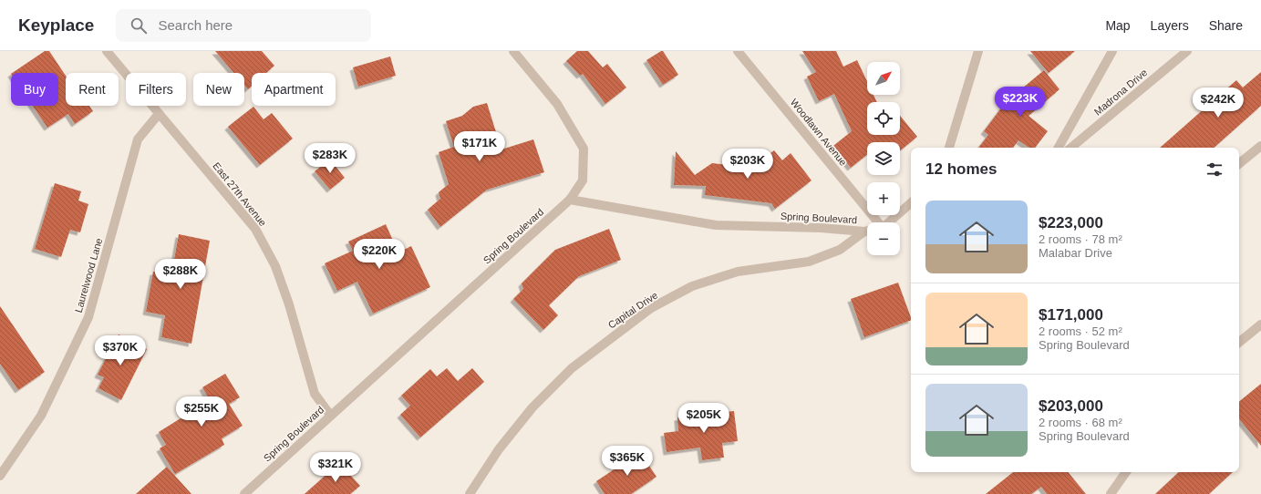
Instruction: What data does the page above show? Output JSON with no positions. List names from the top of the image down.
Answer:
{
  "streets": {
    "street": [
      "Madrona Drive",
      "Woodlawn Avenue",
      "East 27th Avenue",
      "Spring Boulevard",
      "Laurelwood Lane",
      "Capital Drive"
    ]
  },
  "crossings": [
    ["East 27th Avenue", "Spring Boulevard"],
    ["East 27th Avenue", "Laurelwood Lane"]
  ],
  "north": "top right",
  "page": {
    "header": "Keyplace",
    "search": "Search here",
    "nav": ["Map", "Layers", "Share"],
    "map_buttons": ["+", "−"],
    "chip": [
      "Buy",
      "Rent",
      "Filters",
      "New",
      "Apartment"
    ],
    "price": [
      "$223K",
      "$242K",
      "$171K",
      "$283K",
      "$203K",
      "$220K",
      "$288K",
      "$370K",
      "$255K",
      "$205K",
      "$365K",
      "$321K"
    ],
    "heading": "12 homes",
    "list": [
      {
        "name": "$223,000",
        "note": "2 rooms · 78 m² · Malabar Drive"
      },
      {
        "name": "$171,000",
        "note": "2 rooms · 52 m² · Spring Boulevard"
      },
      {
        "name": "$203,000",
        "note": "2 rooms · 68 m² · Spring Boulevard"
      }
    ]
  }
}
